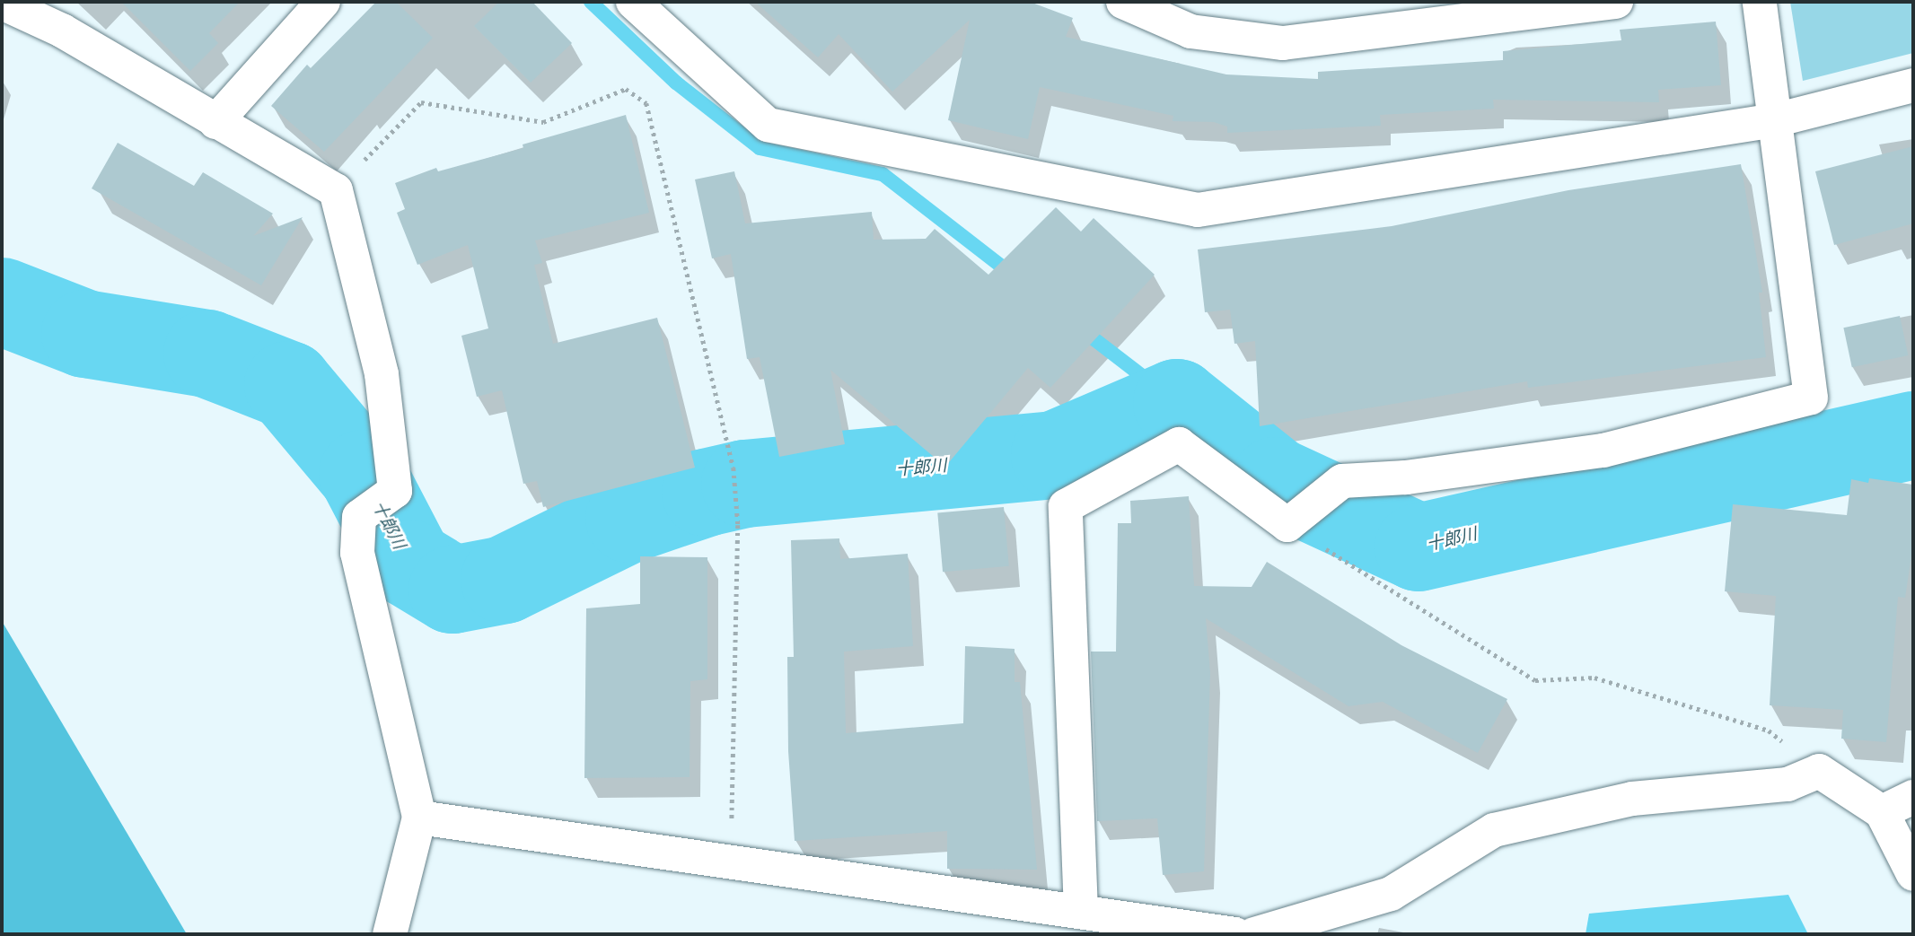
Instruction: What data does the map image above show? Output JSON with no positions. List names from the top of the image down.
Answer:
{
  "water": ["十郎川"]
}
